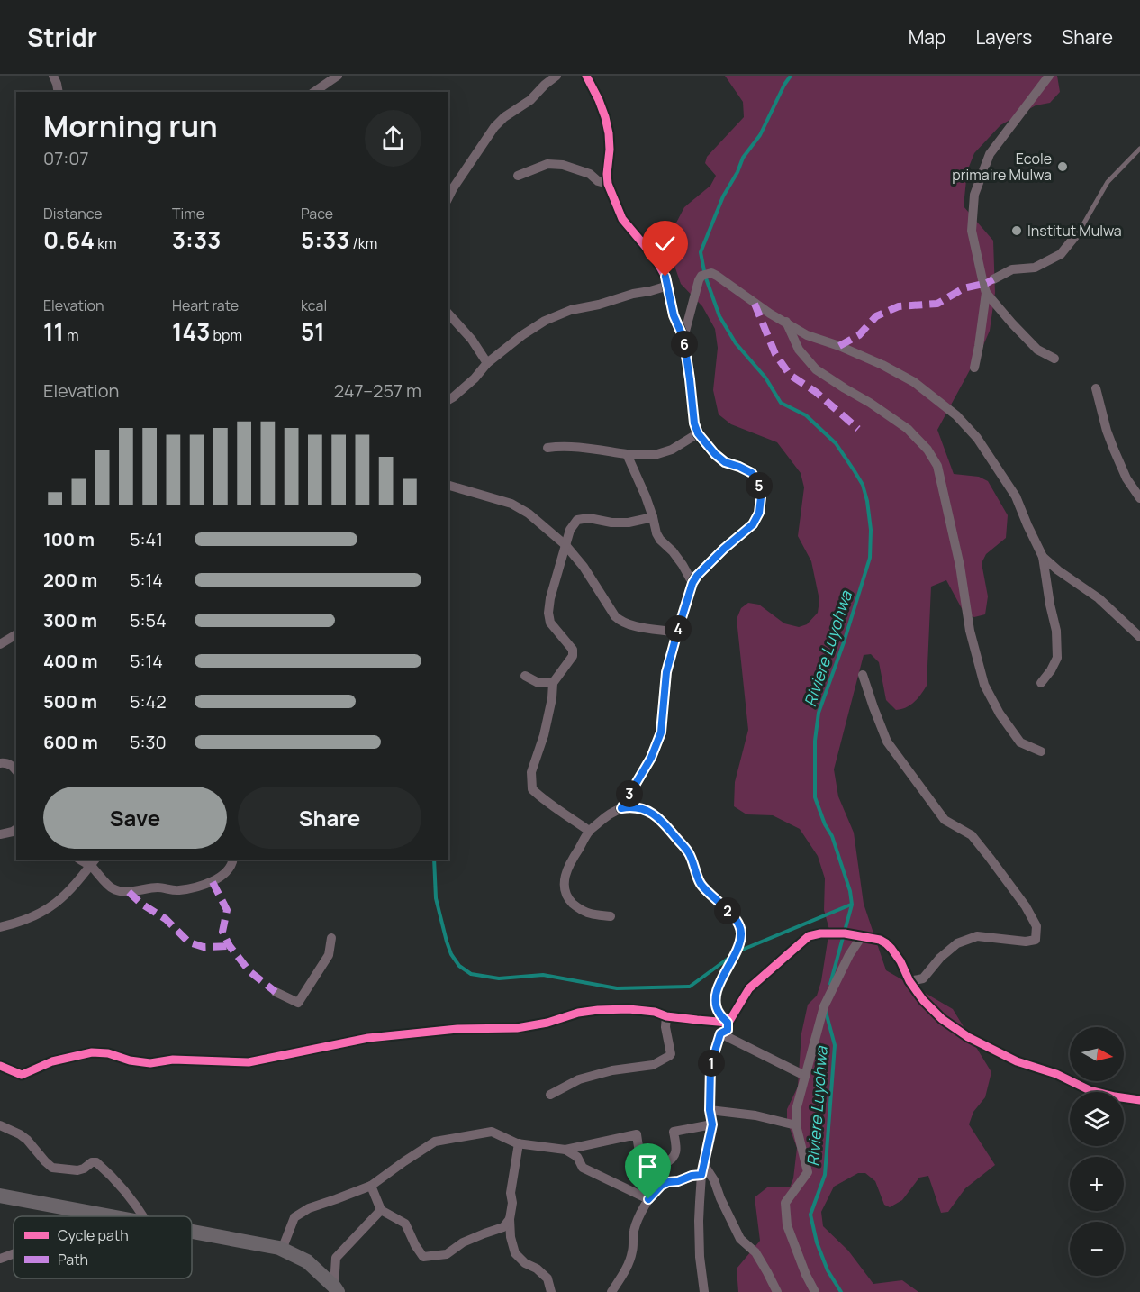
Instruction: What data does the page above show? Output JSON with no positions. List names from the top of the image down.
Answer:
{
  "water": ["Riviere Luyohwa"],
  "places": ["Ecole primaire Mulwa", "Institut Mulwa"],
  "legend": ["Cycle path", "Path"],
  "north": "right",
  "page": {
    "header": "Stridr",
    "nav": ["Map", "Layers", "Share"],
    "heading": ["Morning run", "07:07"],
    "stats": [
      ["Distance", "0.64 km"],
      ["Time", "3:33"],
      ["Pace", "5:33 /km"],
      ["Elevation", "11 m"],
      ["Heart rate", "143 bpm"],
      ["kcal", "51"]
    ],
    "pins": [
      "6",
      "5",
      "4",
      "3",
      "2",
      "1"
    ],
    "chart": ["Elevation", "247–257 m"],
    "list": [
      {
        "name": "100 m",
        "note": "5:41"
      },
      {
        "name": "200 m",
        "note": "5:14"
      },
      {
        "name": "300 m",
        "note": "5:54"
      },
      {
        "name": "400 m",
        "note": "5:14"
      },
      {
        "name": "500 m",
        "note": "5:42"
      },
      {
        "name": "600 m",
        "note": "5:30"
      }
    ],
    "buttons": ["Save", "Share"],
    "map_buttons": ["+", "−"]
  }
}
